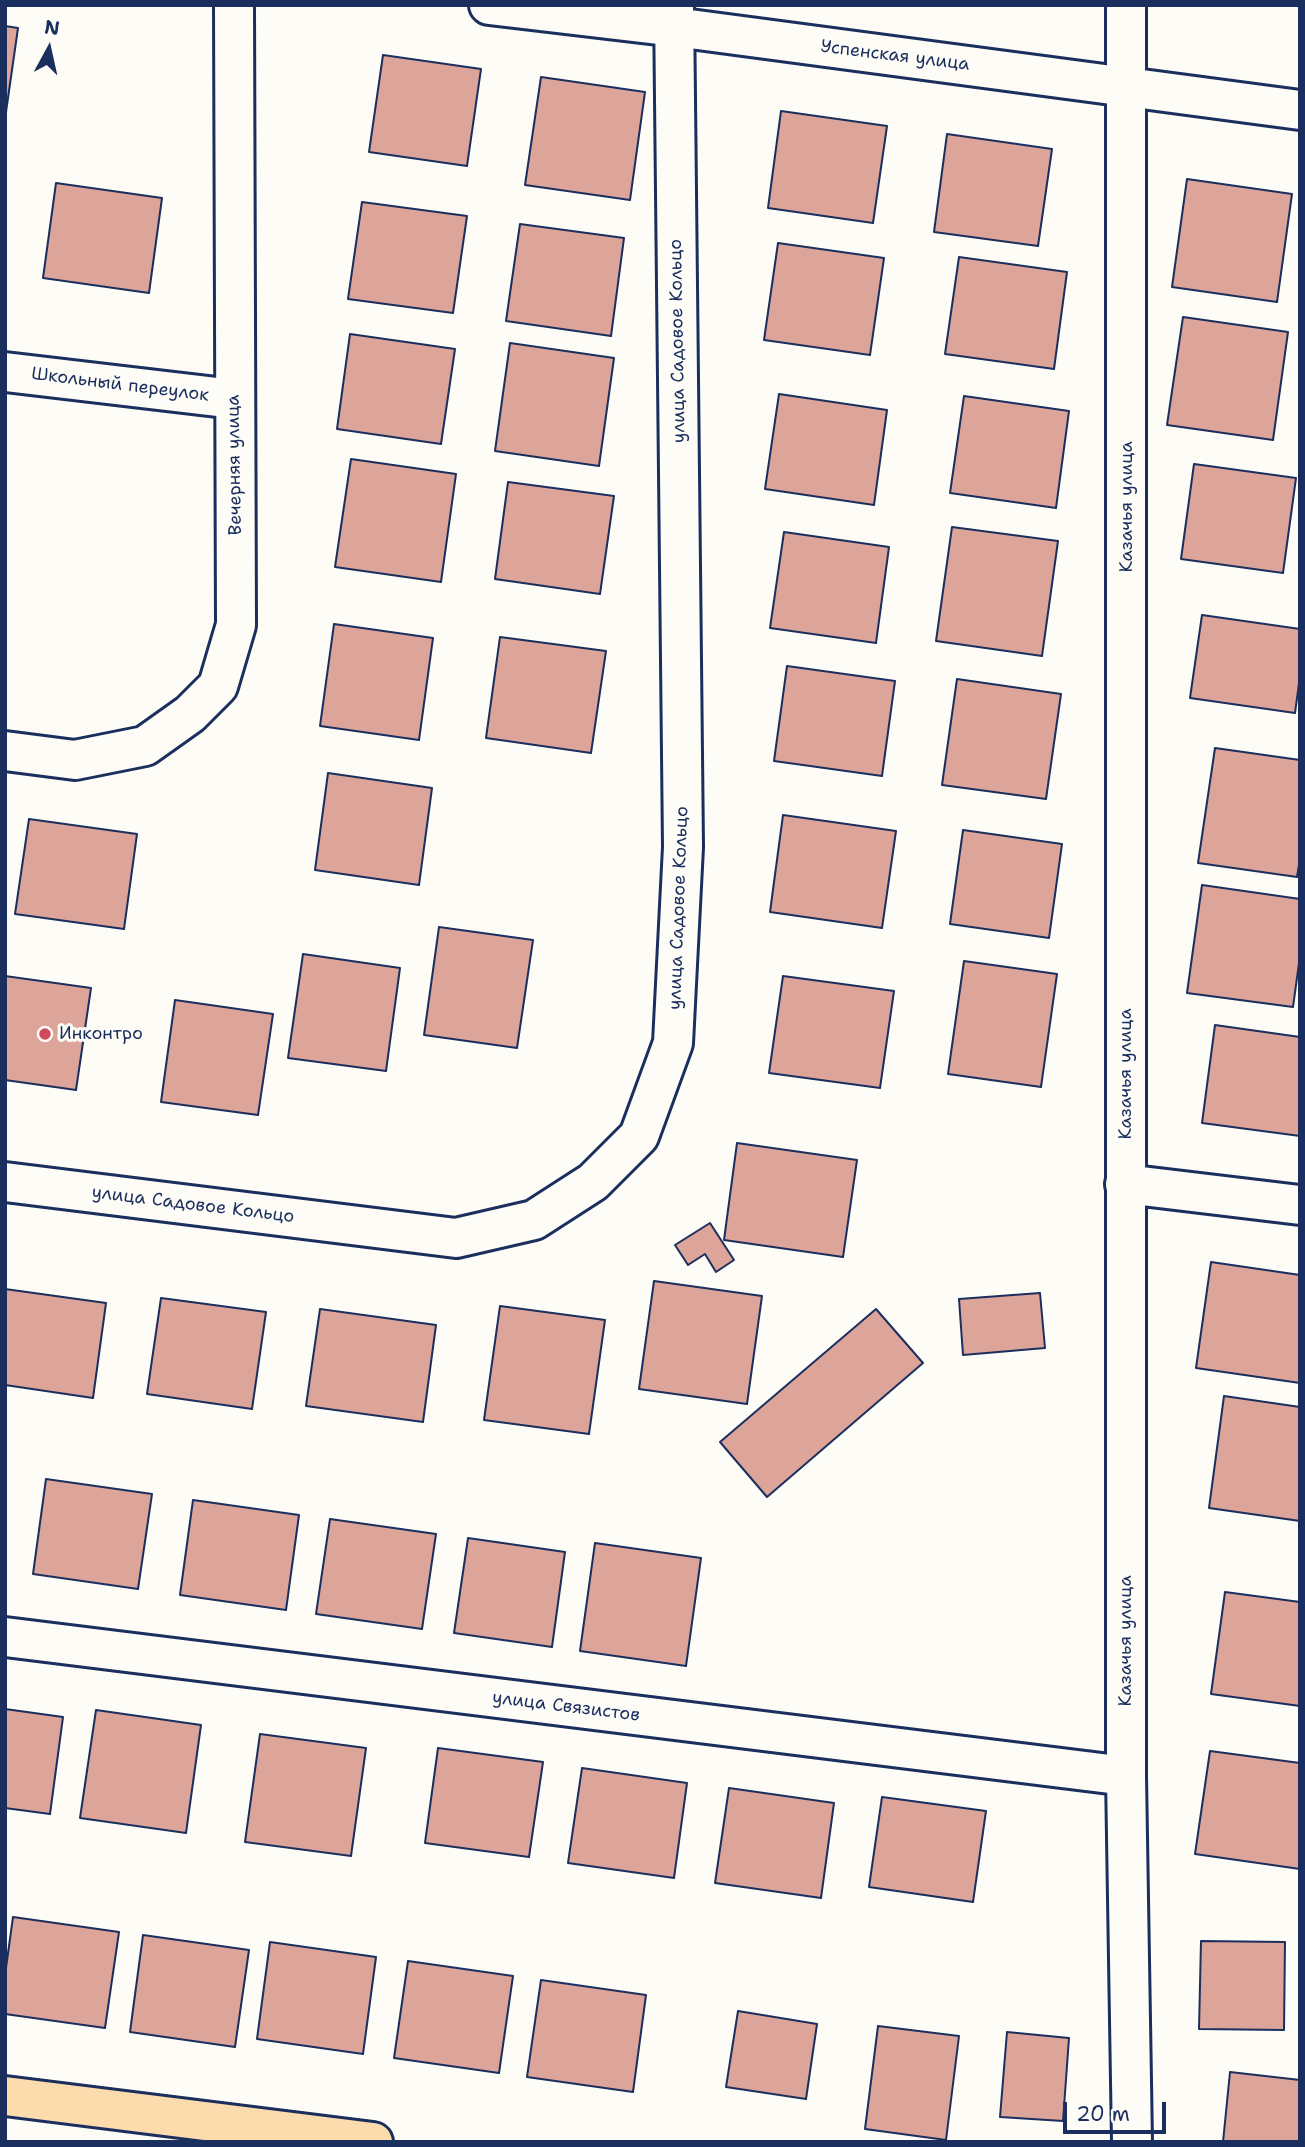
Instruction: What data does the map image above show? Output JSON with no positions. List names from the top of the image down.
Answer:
{
  "streets": {
    "street": [
      "Успенская улица",
      "улица Садовое Кольцо",
      "Школьный переулок",
      "Вечерняя улица",
      "Казачья улица",
      "улица Связистов"
    ]
  },
  "crossings": [
    ["Успенская улица", "улица Садовое Кольцо"],
    ["Успенская улица", "Казачья улица"],
    ["Школьный переулок", "Вечерняя улица"],
    ["Казачья улица", "улица Связистов"]
  ],
  "places": ["Инконтро"],
  "scale_bar": "20 m",
  "north": "top"
}
